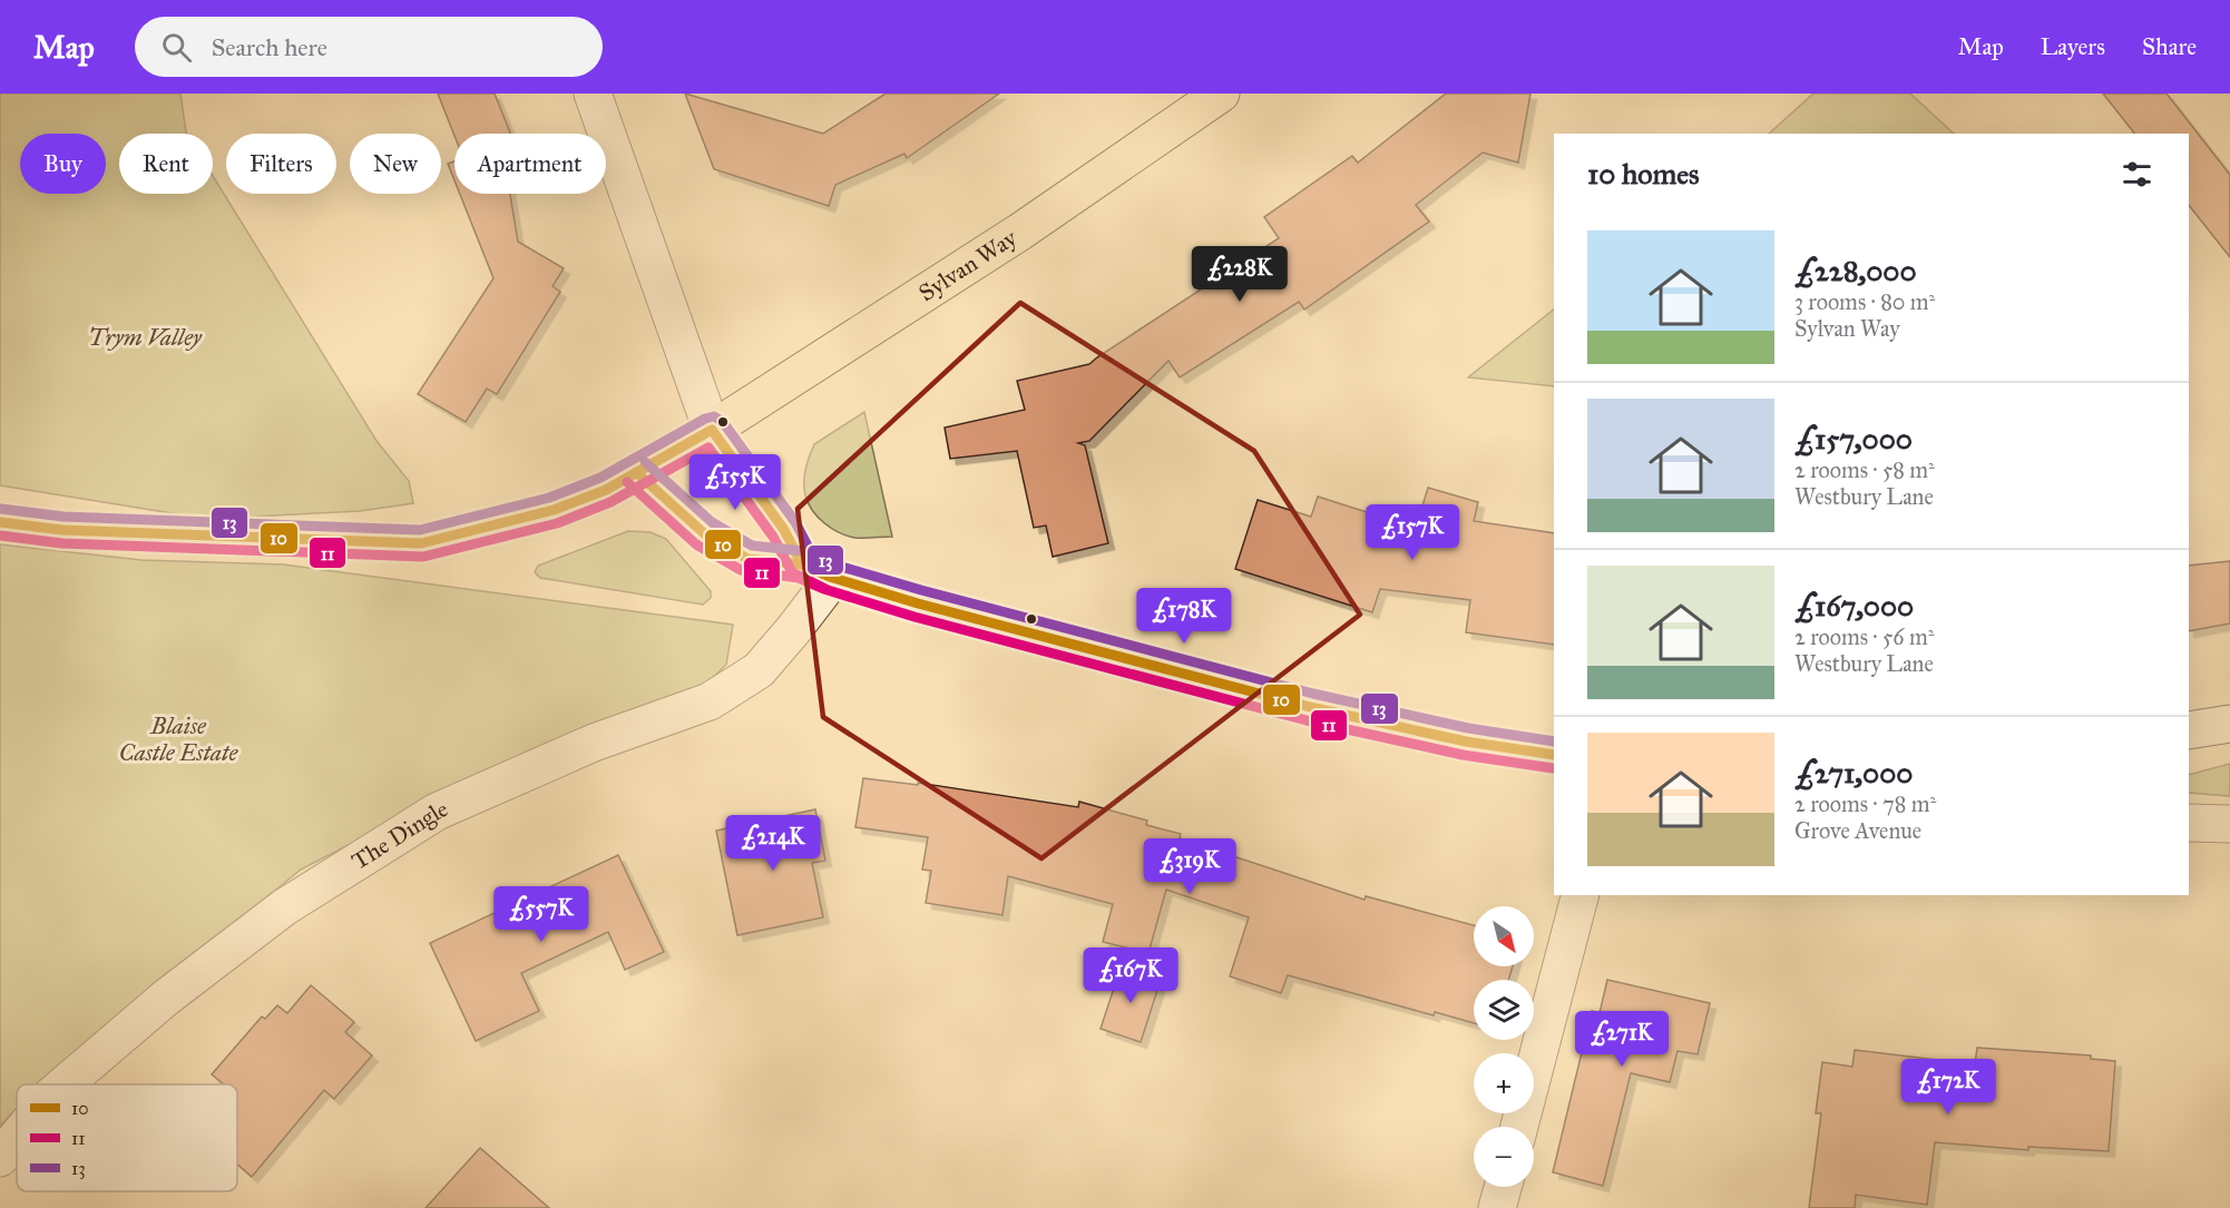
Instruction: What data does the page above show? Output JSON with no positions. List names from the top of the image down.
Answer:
{
  "streets": {
    "main road": ["Sylvan Way"],
    "street": ["The Dingle"]
  },
  "parks": ["Trym Valley", "Blaise Castle Estate"],
  "lines": ["transit line 13", "transit line 10", "transit line 11"],
  "legend": ["10", "11", "13"],
  "north": "bottom right",
  "page": {
    "header": "Map",
    "search": "Search here",
    "nav": ["Map", "Layers", "Share"],
    "chip": [
      "Buy",
      "Rent",
      "Filters",
      "New",
      "Apartment"
    ],
    "heading": "10 homes",
    "list": [
      {
        "name": "£228,000",
        "note": "3 rooms · 80 m² · Sylvan Way"
      },
      {
        "name": "£157,000",
        "note": "2 rooms · 58 m² · Westbury Lane"
      },
      {
        "name": "£167,000",
        "note": "2 rooms · 56 m² · Westbury Lane"
      },
      {
        "name": "£271,000",
        "note": "2 rooms · 78 m² · Grove Avenue"
      }
    ],
    "price": [
      "£228K",
      "£155K",
      "£157K",
      "£178K",
      "£214K",
      "£319K",
      "£557K",
      "£167K",
      "£271K",
      "£172K"
    ],
    "map_buttons": ["+", "−"]
  }
}
